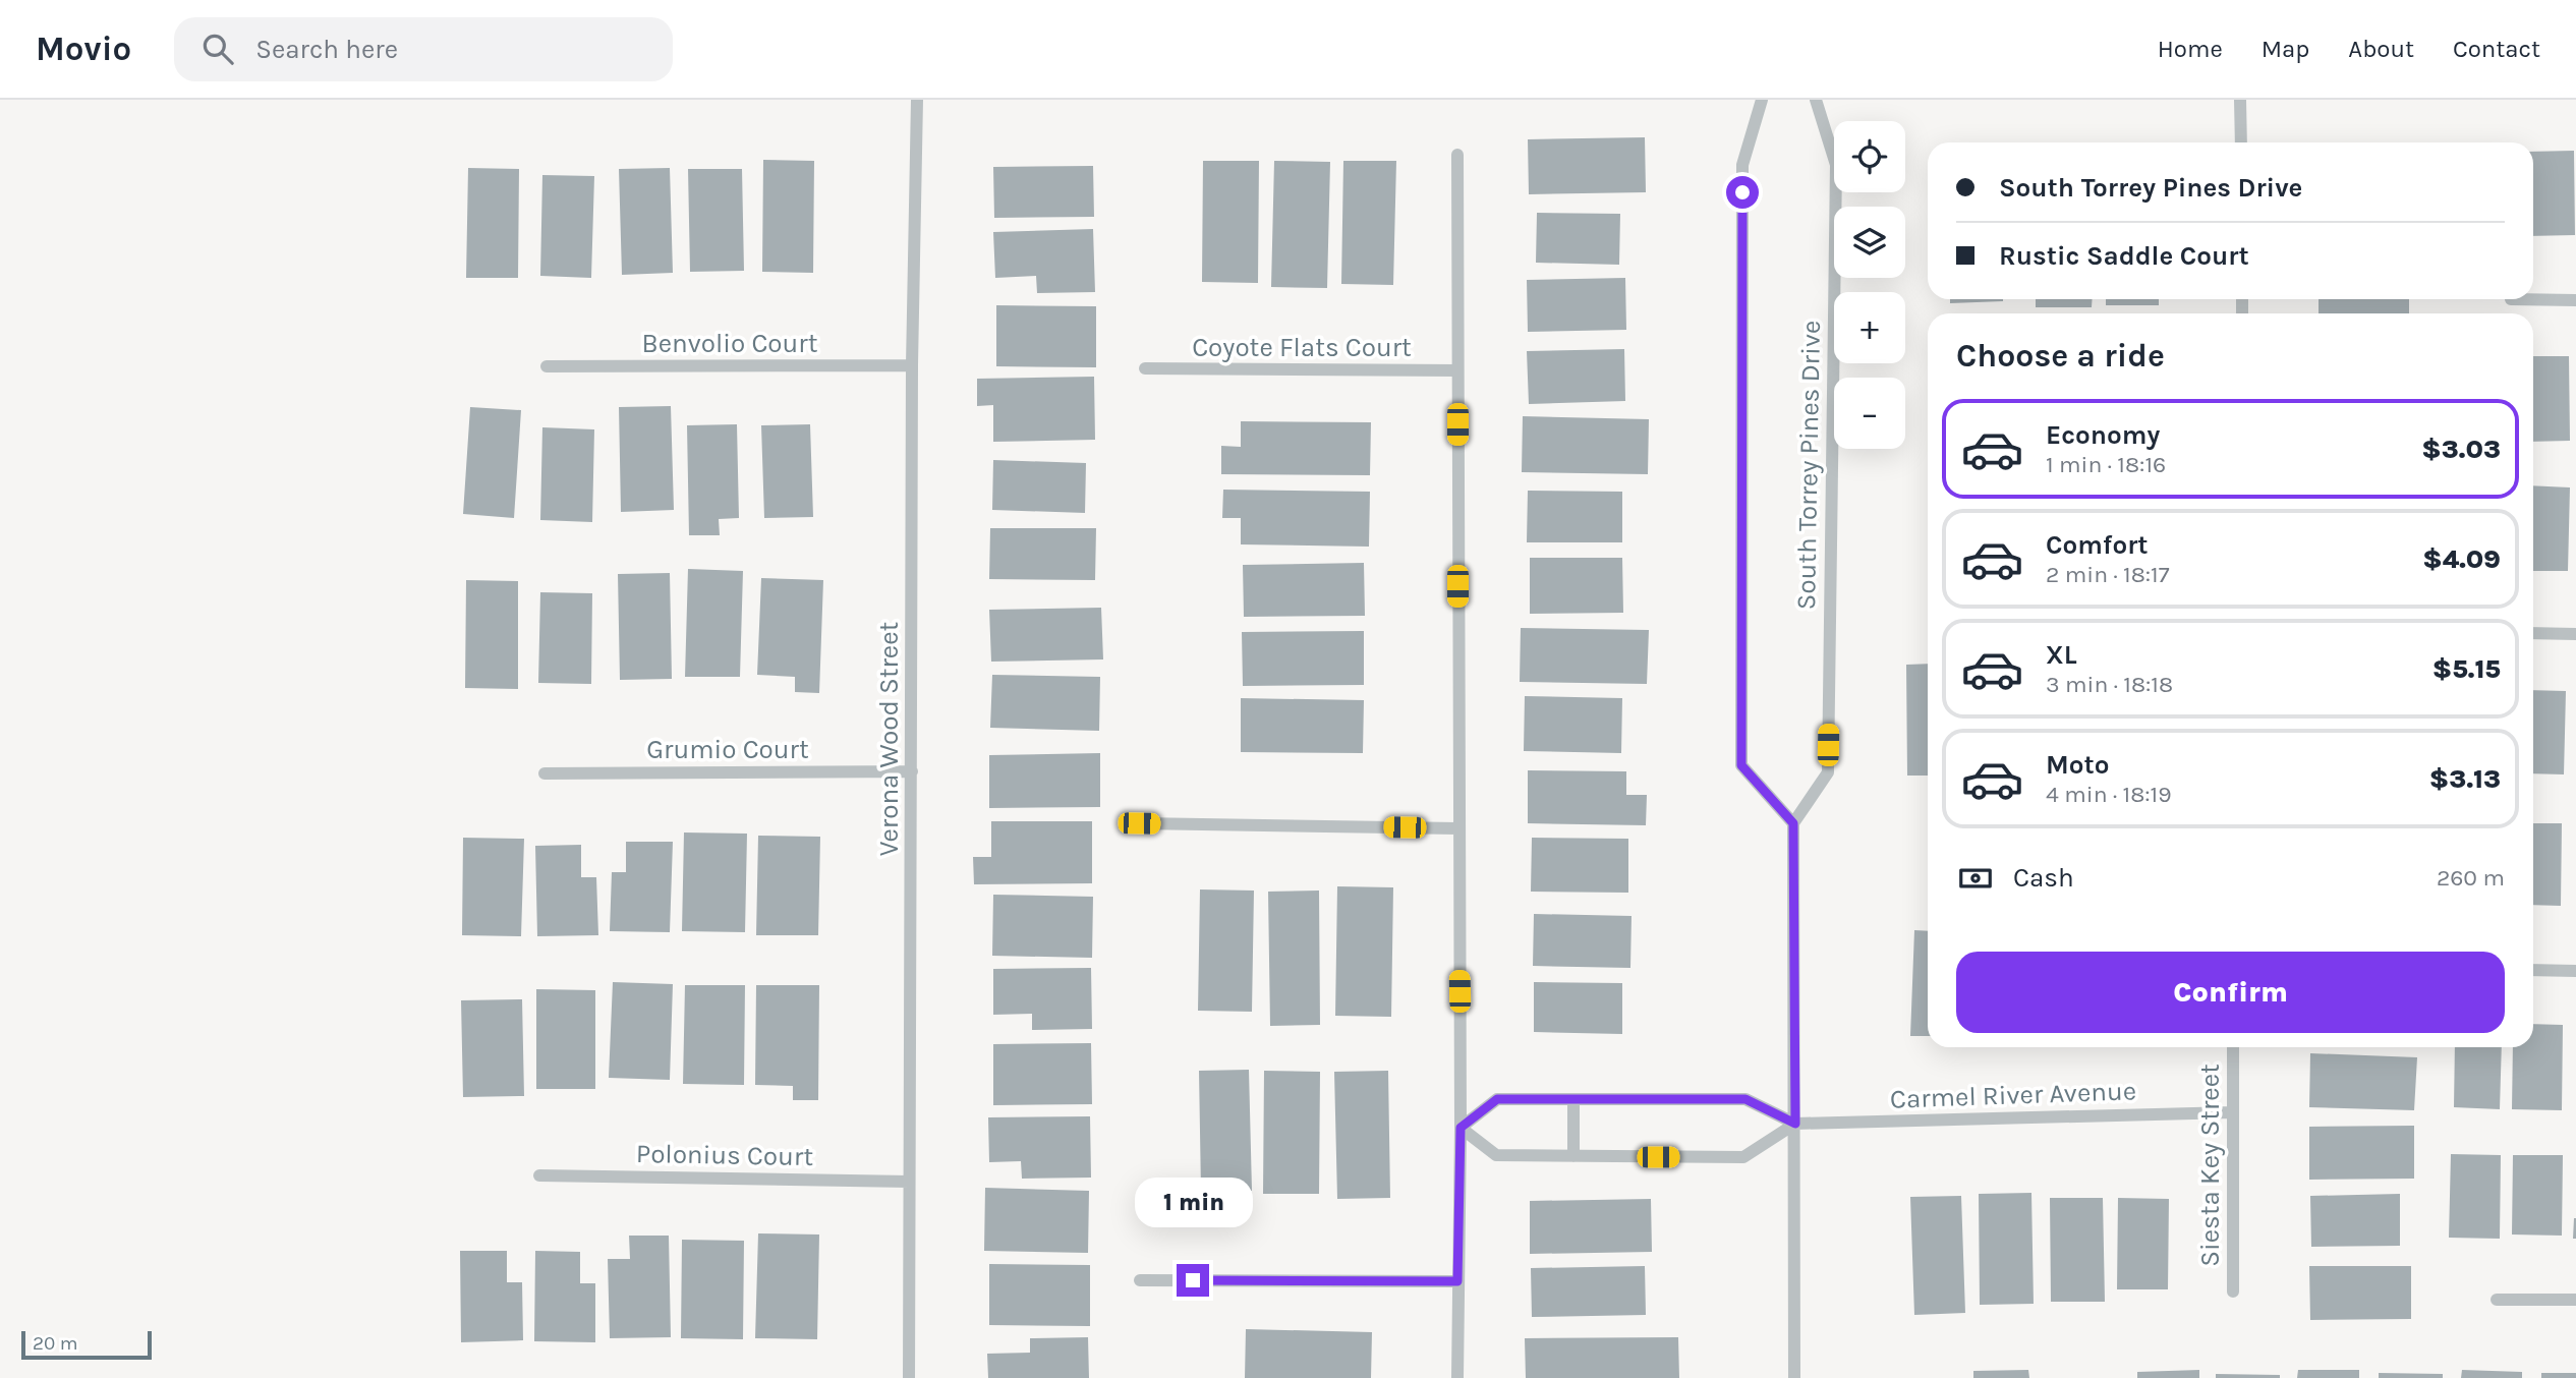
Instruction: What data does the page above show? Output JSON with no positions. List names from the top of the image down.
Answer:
{
  "streets": {
    "street": [
      "Benvolio Court",
      "Coyote Flats Court",
      "South Torrey Pines Drive",
      "Verona Wood Street",
      "Grumio Court",
      "Carmel River Avenue",
      "Polonius Court",
      "Siesta Key Street"
    ]
  },
  "crossings": [
    ["Benvolio Court", "Verona Wood Street"],
    ["Verona Wood Street", "Grumio Court"],
    ["Verona Wood Street", "Polonius Court"],
    ["Carmel River Avenue", "Siesta Key Street"]
  ],
  "scale_bar": "20 m",
  "page": {
    "header": "Movio",
    "search": "Search here",
    "nav": [
      "Home",
      "Map",
      "About",
      "Contact"
    ],
    "map_buttons": ["+", "−"],
    "banner": ["South Torrey Pines Drive", "Rustic Saddle Court"],
    "heading": "Choose a ride",
    "list": [
      {
        "name": "Economy",
        "note": "1 min · 18:16",
        "value": "$3.03"
      },
      {
        "name": "Comfort",
        "note": "2 min · 18:17",
        "value": "$4.09"
      },
      {
        "name": "XL",
        "note": "3 min · 18:18",
        "value": "$5.15"
      },
      {
        "name": "Moto",
        "note": "4 min · 18:19",
        "value": "$3.13"
      }
    ],
    "pay": ["Cash", "260 m"],
    "buttons": "Confirm",
    "bubble": "1 min",
    "scale": "20 m"
  }
}
